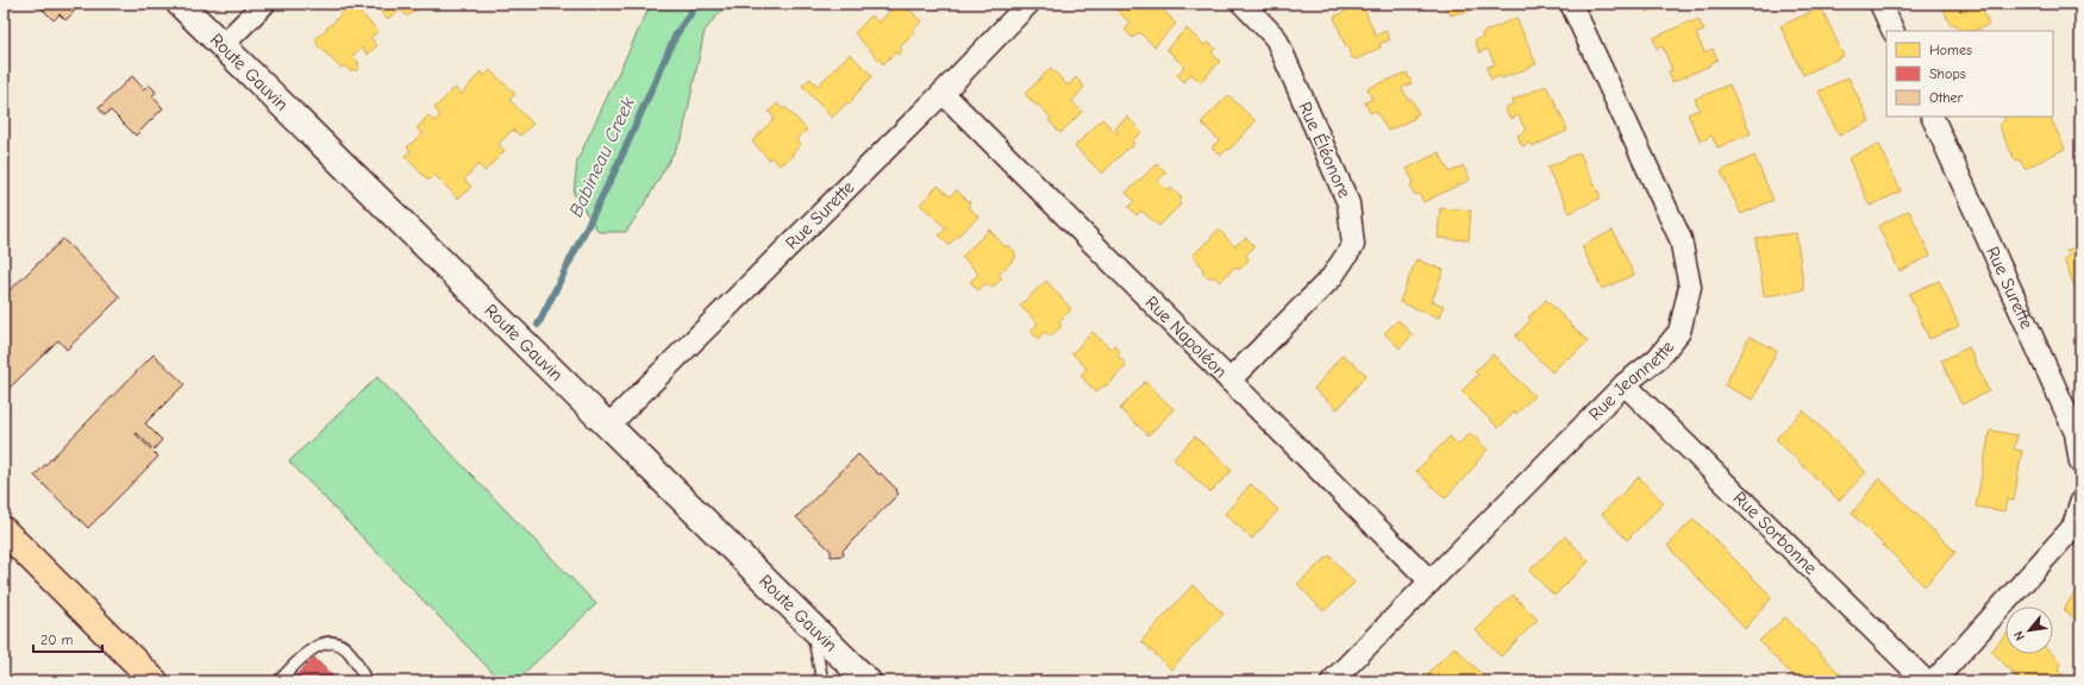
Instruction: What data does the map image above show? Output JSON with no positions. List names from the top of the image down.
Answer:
{
  "streets": {
    "street": [
      "Route Gauvin",
      "Rue Éléonore",
      "Rue Surette",
      "Rue Napoléon",
      "Rue Jeannette",
      "Rue Sorbonne"
    ]
  },
  "crossings": [
    ["Route Gauvin", "Rue Surette"],
    ["Rue Éléonore", "Rue Napoléon"],
    ["Rue Surette", "Rue Napoléon"],
    ["Rue Napoléon", "Rue Jeannette"],
    ["Rue Jeannette", "Rue Sorbonne"]
  ],
  "water": ["Babineau Creek"],
  "legend": ["Homes", "Shops", "Other"],
  "scale_bar": "20 m",
  "north": "bottom left"
}
